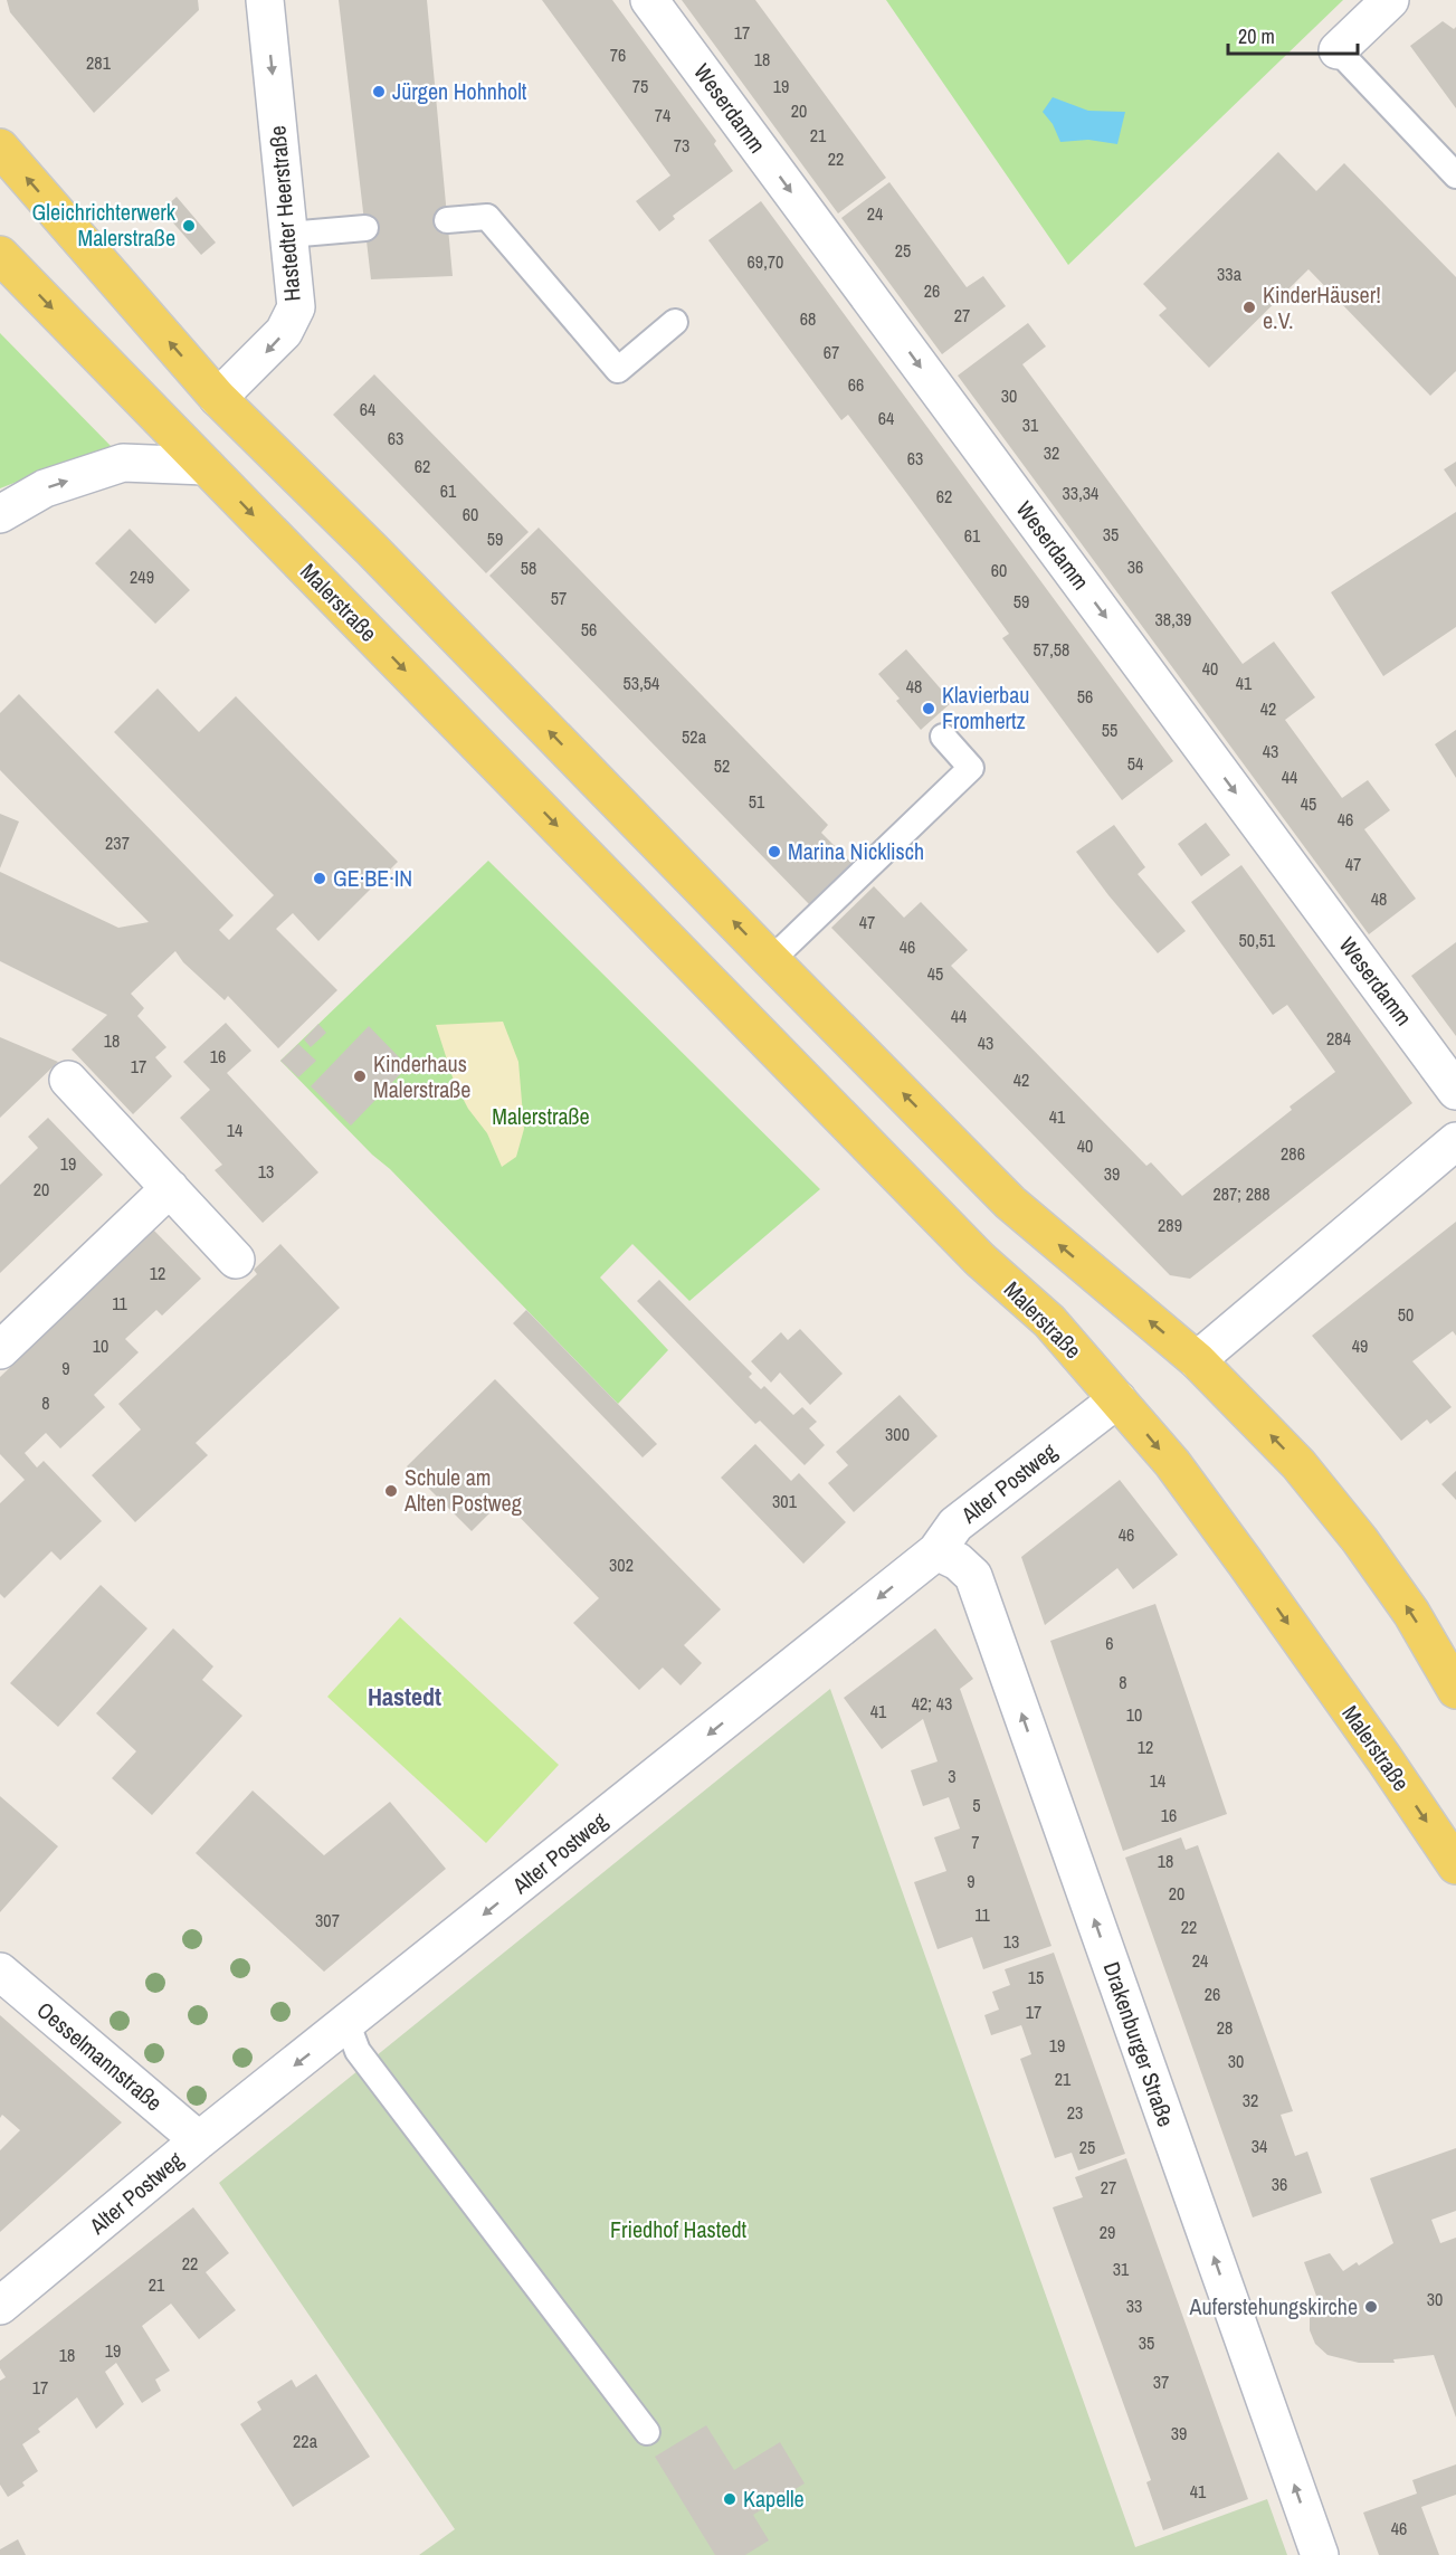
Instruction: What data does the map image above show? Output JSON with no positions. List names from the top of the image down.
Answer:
{
  "streets": {
    "main road": ["Malerstraße"],
    "street": [
      "Weserdamm",
      "Hastedter Heerstraße",
      "Alter Postweg",
      "Drakenburger Straße",
      "Oesselmannstraße"
    ]
  },
  "crossings": [
    ["Malerstraße", "Alter Postweg"],
    ["Alter Postweg", "Drakenburger Straße"],
    ["Alter Postweg", "Oesselmannstraße"]
  ],
  "one_way": [
    "Weserdamm",
    "Hastedter Heerstraße",
    "Alter Postweg",
    "Drakenburger Straße"
  ],
  "districts": ["Hastedt"],
  "parks": ["Malerstraße", "Friedhof Hastedt"],
  "places": [
    "Jürgen Hohnholt",
    "Gleichrichterwerk Malerstraße",
    "KinderHäuser! e.V.",
    "Klavierbau Fromhertz",
    "Marina Nicklisch",
    "GE·BE·IN",
    "Kinderhaus Malerstraße",
    "Schule am Alten Postweg",
    "Auferstehungskirche",
    "Kapelle"
  ],
  "house_numbers": [
    "17",
    "76",
    "18",
    "281",
    "75",
    "19",
    "20",
    "74",
    "21",
    "73",
    "22",
    "24",
    "25",
    "69,70",
    "33a",
    "26",
    "27",
    "68",
    "67",
    "66",
    "30",
    "64",
    "64",
    "31",
    "63",
    "32",
    "63",
    "62",
    "61",
    "33,34",
    "62",
    "60",
    "35",
    "61",
    "59",
    "36",
    "58",
    "60",
    "249",
    "57",
    "59",
    "38,39",
    "56",
    "57,58",
    "40",
    "53,54",
    "41",
    "48",
    "56",
    "42",
    "55",
    "52a",
    "43",
    "54",
    "52",
    "44",
    "51",
    "45",
    "46",
    "237",
    "47",
    "48",
    "47",
    "50,51",
    "46",
    "45",
    "44",
    "284",
    "18",
    "43",
    "16",
    "17",
    "42",
    "41",
    "14",
    "40",
    "286",
    "19",
    "13",
    "39",
    "20",
    "287; 288",
    "289",
    "12",
    "11",
    "50",
    "10",
    "49",
    "9",
    "8",
    "300",
    "301",
    "46",
    "302",
    "6",
    "8",
    "42; 43",
    "41",
    "10",
    "12",
    "3",
    "14",
    "5",
    "16",
    "7",
    "18",
    "9",
    "20",
    "11",
    "307",
    "22",
    "13",
    "24",
    "15",
    "26",
    "17",
    "28",
    "19",
    "30",
    "21",
    "32",
    "23",
    "34",
    "25",
    "36",
    "27",
    "29",
    "22",
    "31",
    "21",
    "30",
    "33",
    "35",
    "19",
    "18",
    "37",
    "17",
    "39",
    "22a",
    "41",
    "46"
  ],
  "scale_bar": "20 m"
}
